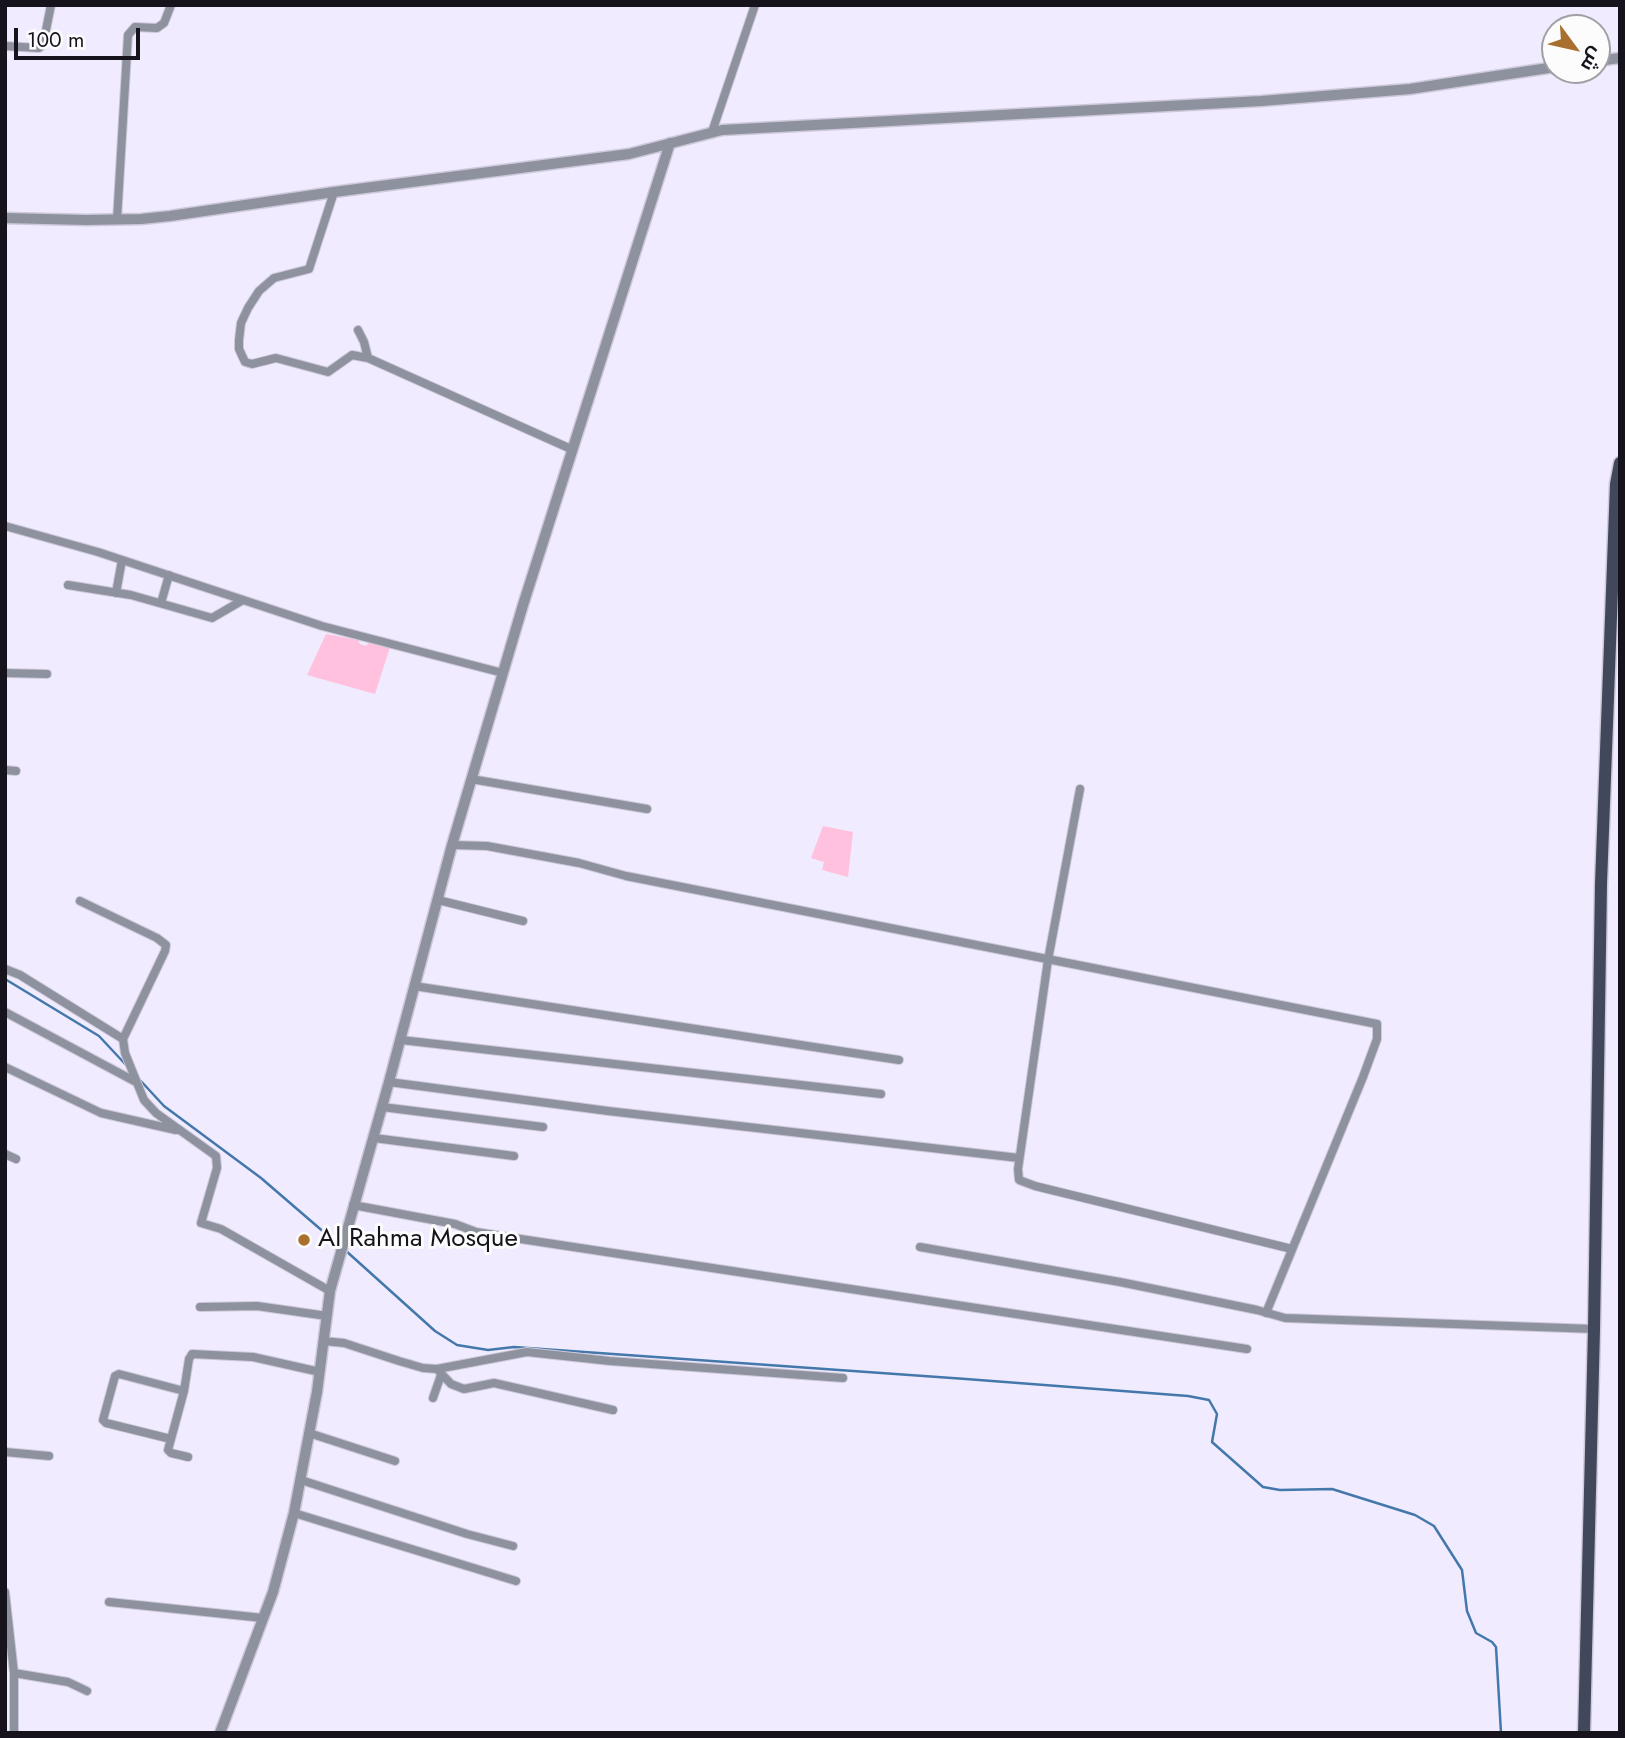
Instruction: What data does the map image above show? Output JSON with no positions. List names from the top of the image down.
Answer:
{
  "places": ["Al Rahma Mosque"],
  "scale_bar": "100 m",
  "north": "bottom right"
}
